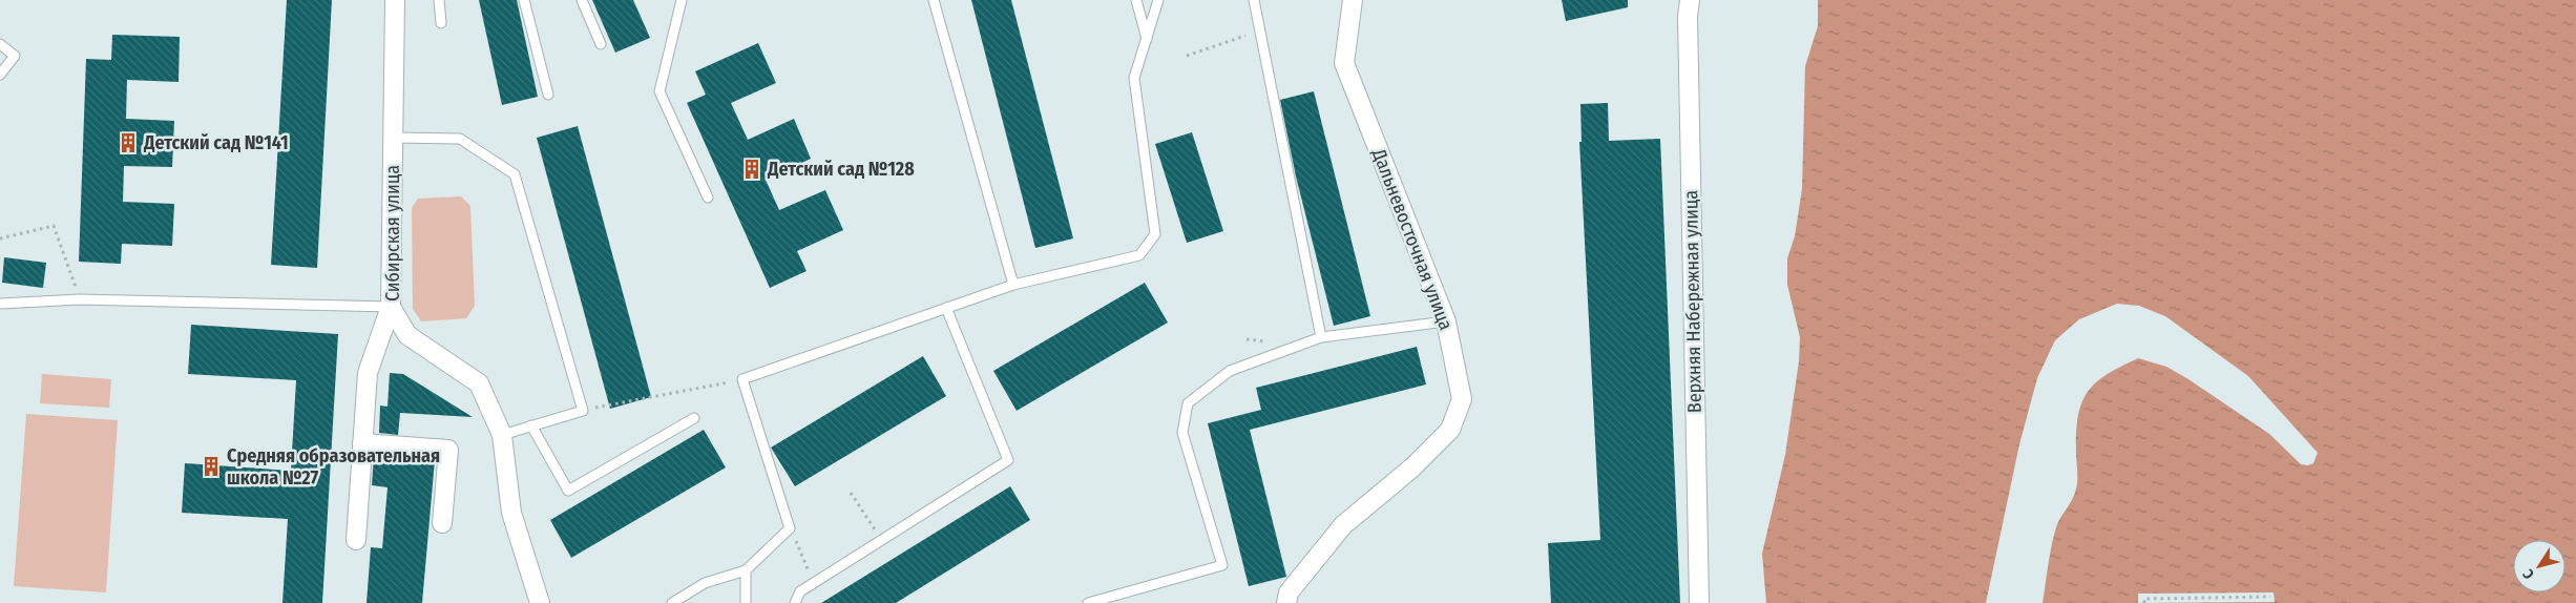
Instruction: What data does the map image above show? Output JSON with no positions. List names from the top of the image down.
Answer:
{
  "streets": {
    "street": ["Сибирская улица", "Дальневосточная улица", "Верхняя Набережная улица"]
  },
  "places": {
    "building": ["Детский сад №141", "Детский сад №128", "Средняя образовательная школа №27"]
  },
  "north": "bottom left"
}
